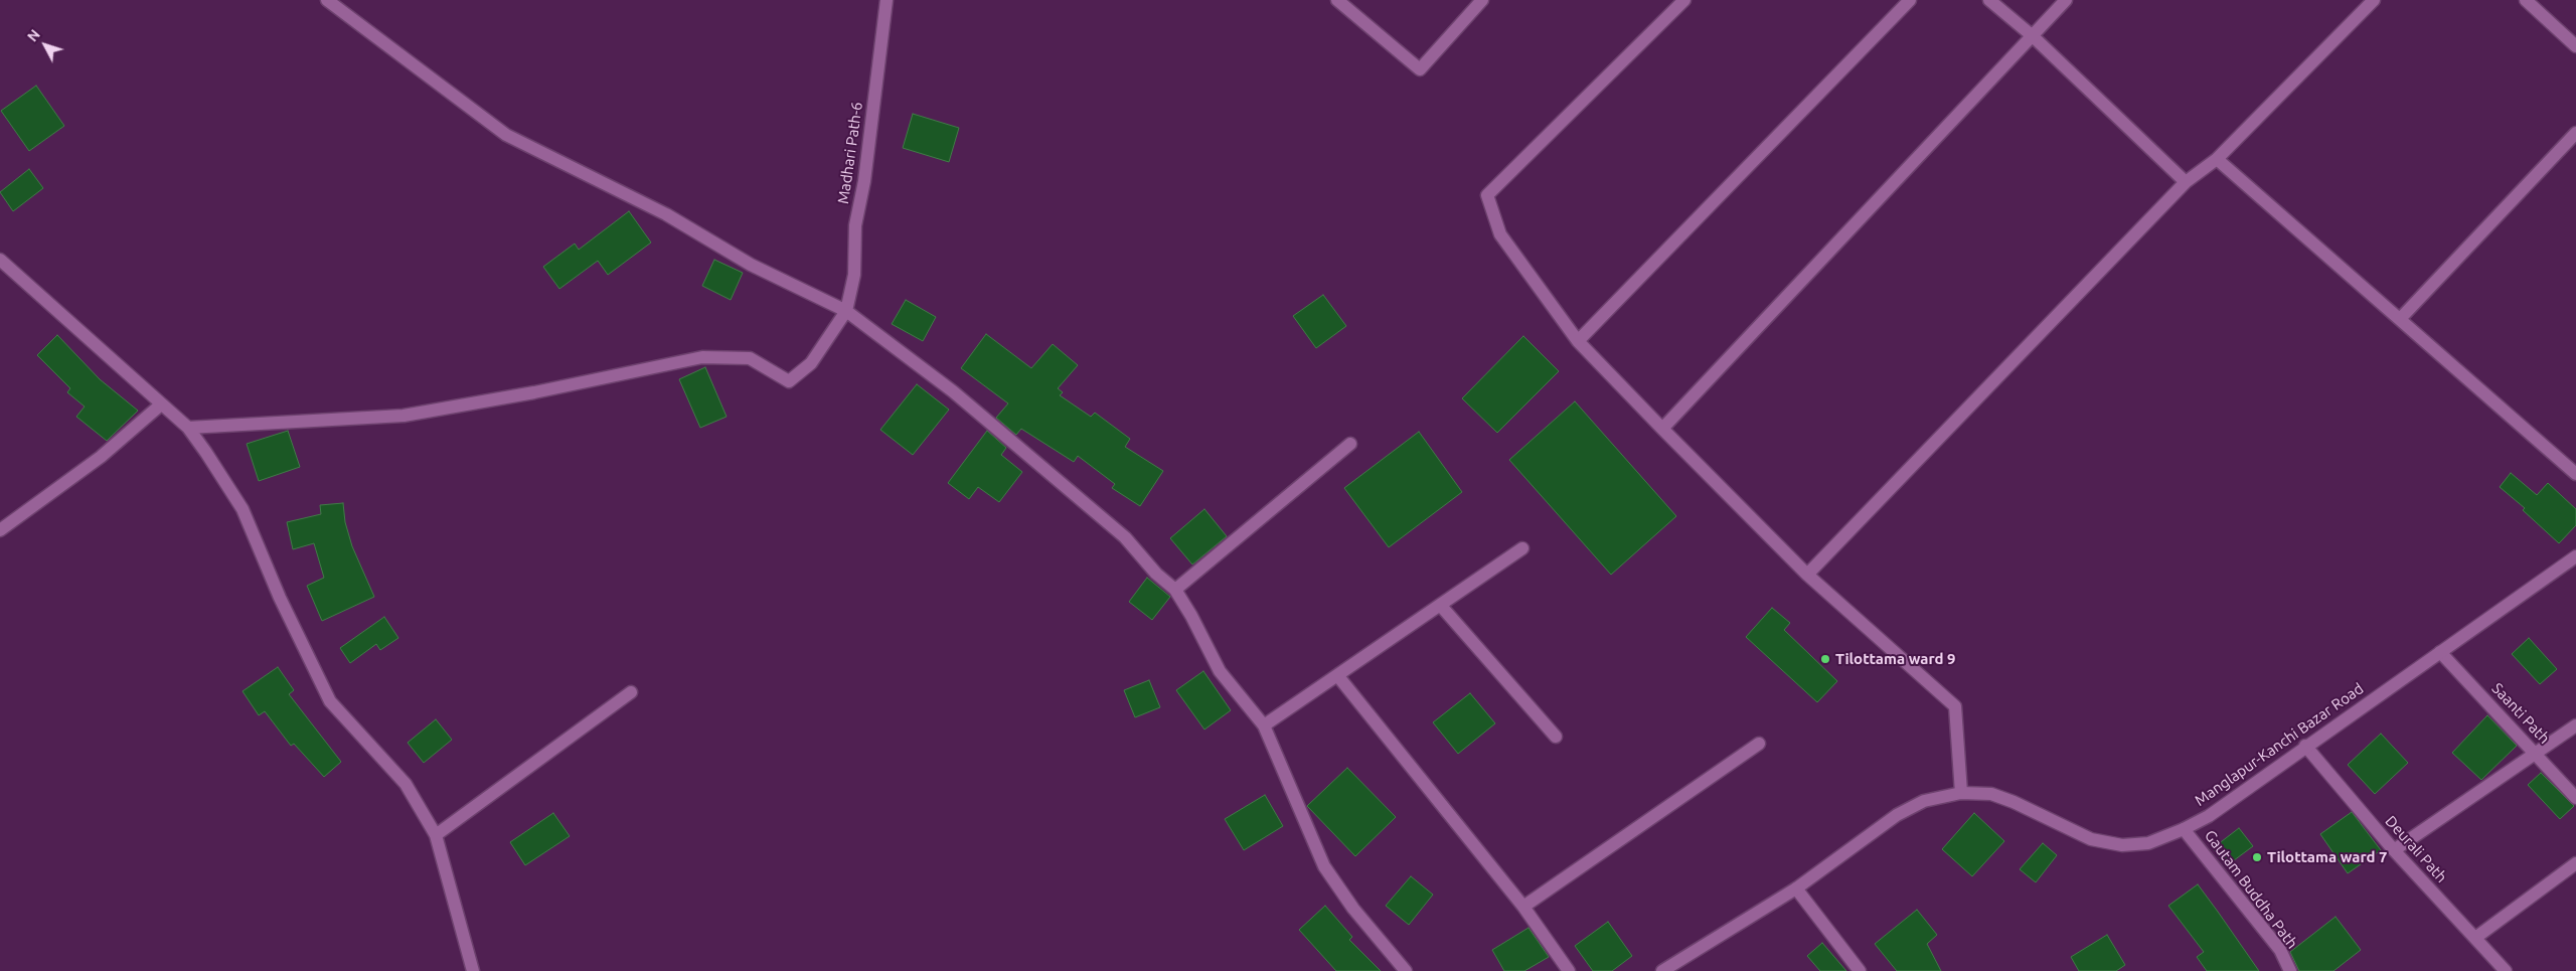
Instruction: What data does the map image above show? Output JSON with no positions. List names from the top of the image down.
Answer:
{
  "streets": {
    "street": [
      "Madhari Path-6",
      "Saanti Path",
      "Manglapur-Kanchi Bazar Road",
      "Deurali Path",
      "Gautam Buddha Path"
    ]
  },
  "crossings": [
    ["Saanti Path", "Manglapur-Kanchi Bazar Road"],
    ["Manglapur-Kanchi Bazar Road", "Deurali Path"],
    ["Manglapur-Kanchi Bazar Road", "Gautam Buddha Path"]
  ],
  "places": ["Tilottama ward 9", "Tilottama ward 7"],
  "north": "top left"
}
